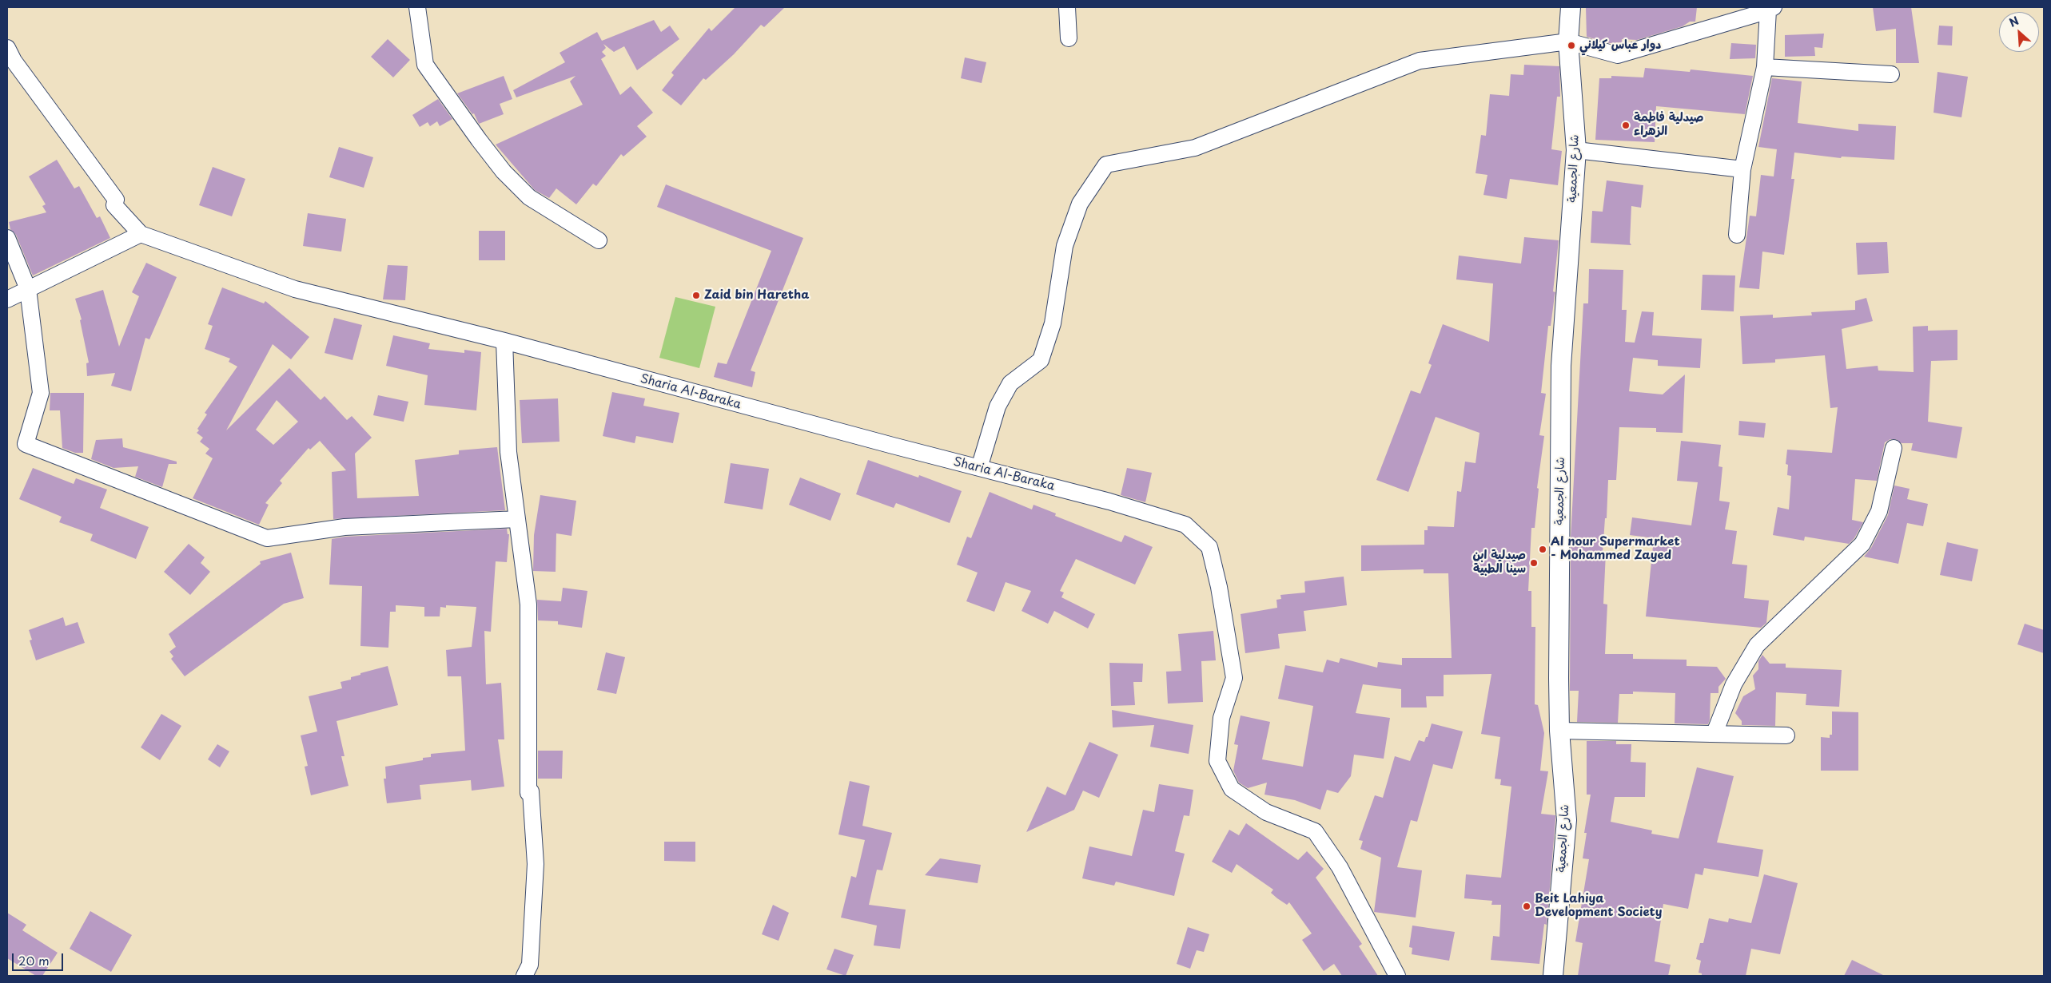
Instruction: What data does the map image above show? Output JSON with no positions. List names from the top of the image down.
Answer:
{
  "streets": {
    "street": ["شارع الجمعية", "Sharia Al-Baraka"]
  },
  "places": [
    "دوار عباس كيلاني",
    "صيدلية فاطمة الزهراء",
    "Zaid bin Haretha",
    "Al nour Supermarket - Mohammed Zayed",
    "صيدلية ابن سينا الطبية",
    "Beit Lahiya Development Society"
  ],
  "scale_bar": "20 m",
  "north": "top left"
}
